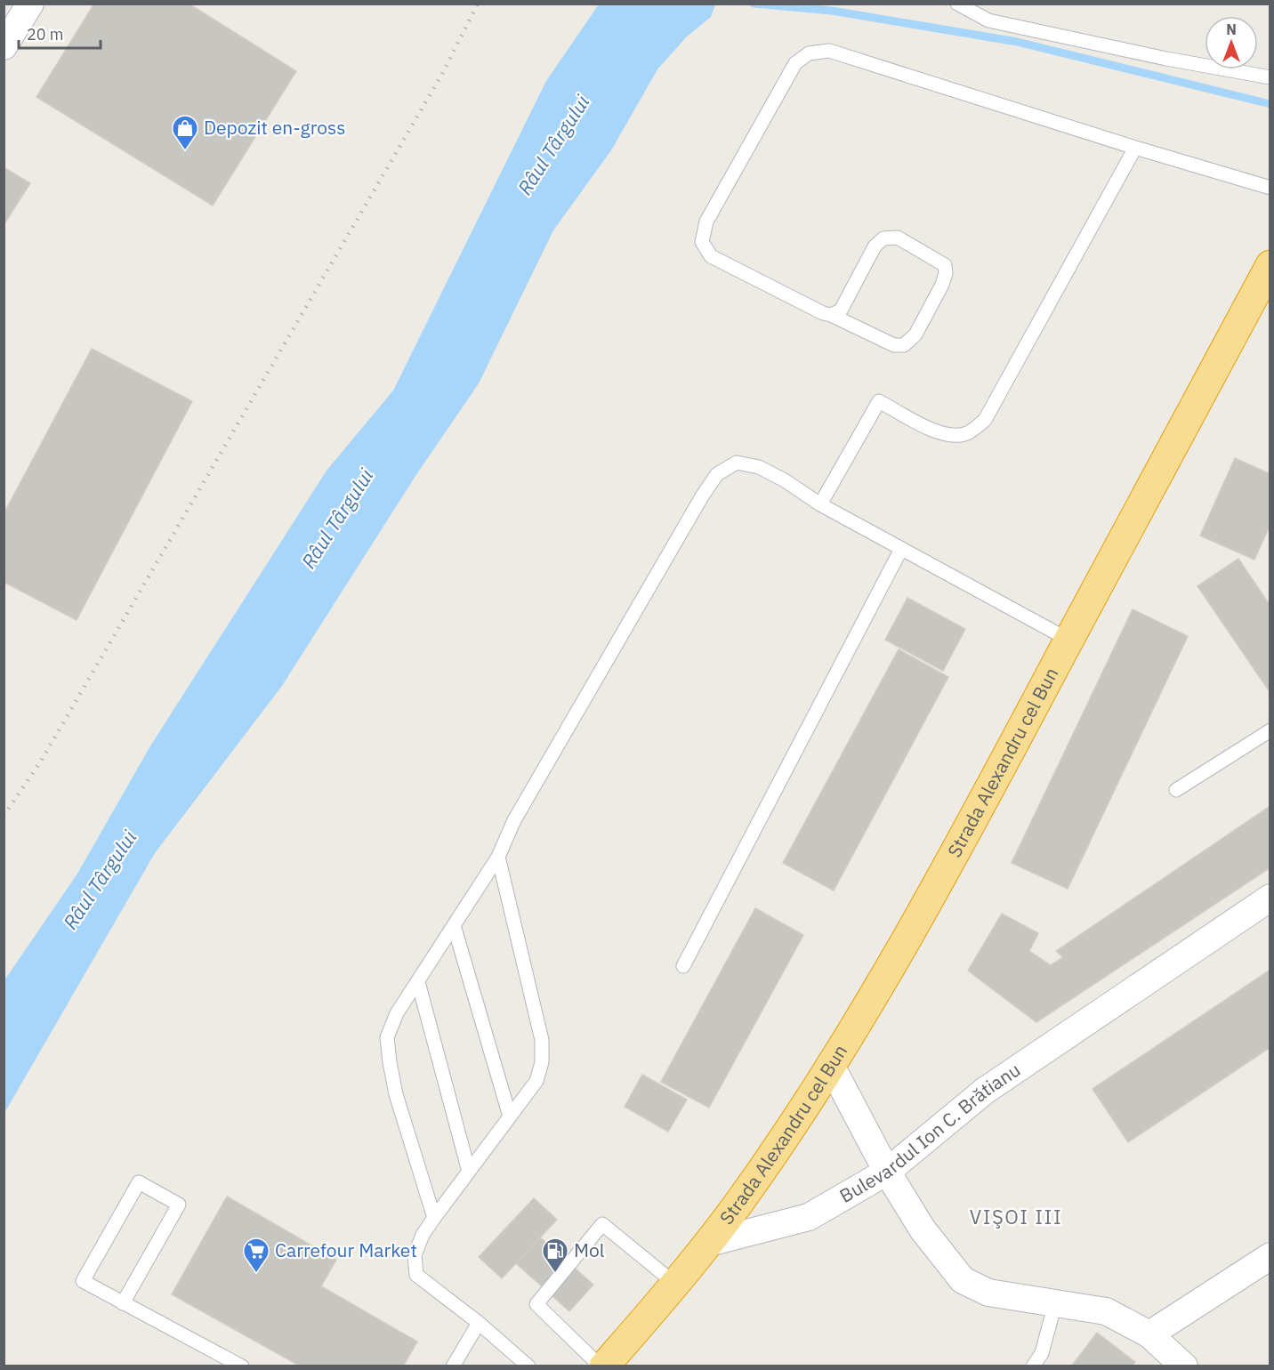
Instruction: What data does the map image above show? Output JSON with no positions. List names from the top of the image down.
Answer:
{
  "streets": {
    "highway": ["Strada Alexandru cel Bun"],
    "street": ["Bulevardul Ion C. Brătianu"]
  },
  "crossings": [
    ["Strada Alexandru cel Bun", "Bulevardul Ion C. Brătianu"]
  ],
  "districts": ["VIŞOI III"],
  "water": ["Râul Târgului"],
  "places": {
    "shop": ["Depozit en-gross"],
    "supermarket": ["Carrefour Market"],
    "fuel station": ["Mol"]
  },
  "scale_bar": "20 m",
  "north": "top"
}
